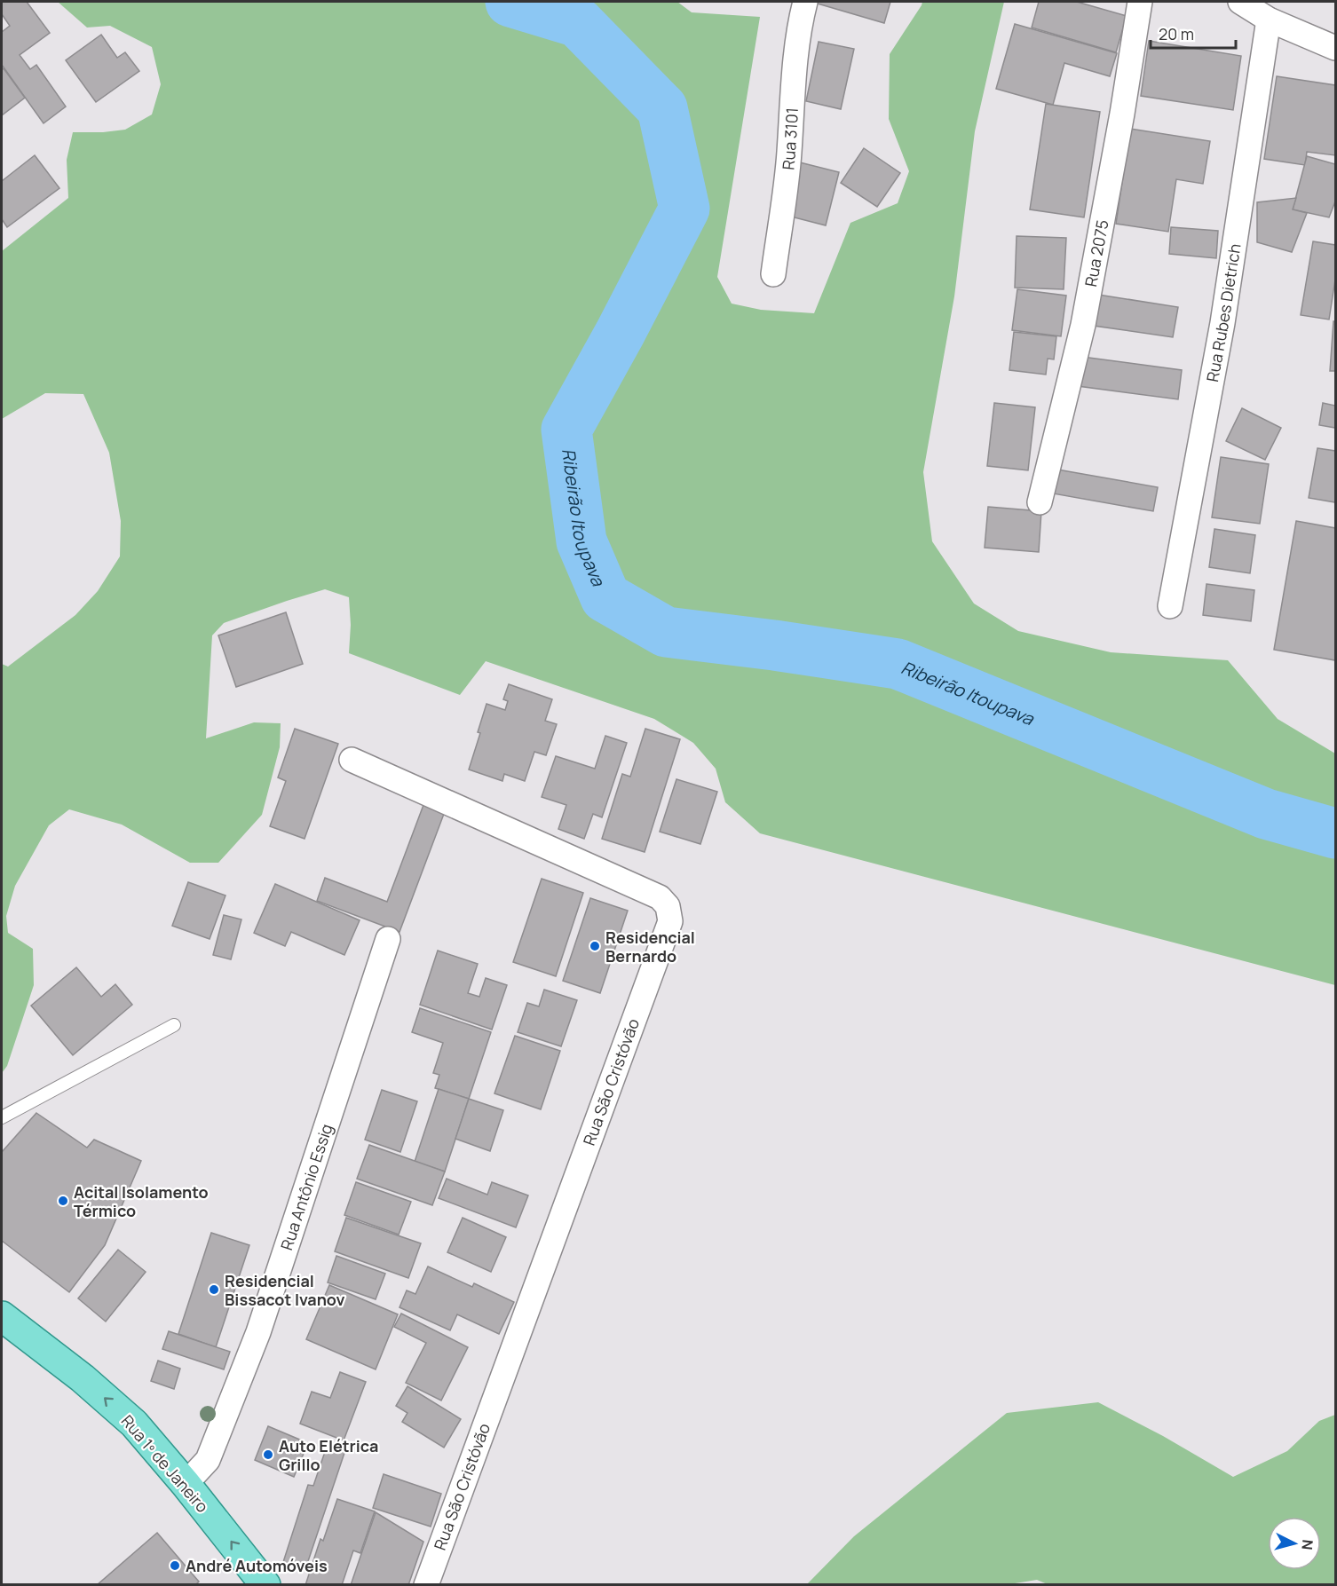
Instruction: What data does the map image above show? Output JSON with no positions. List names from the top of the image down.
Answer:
{
  "streets": {
    "main road": ["Rua 1º de Janeiro"],
    "street": [
      "Rua 3101",
      "Rua 2075",
      "Rua Rubes Dietrich",
      "Rua São Cristóvão",
      "Rua Antônio Essig"
    ]
  },
  "crossings": [
    ["Rua Antônio Essig", "Rua 1º de Janeiro"]
  ],
  "one_way": ["Rua 1º de Janeiro"],
  "water": ["Ribeirão Itoupava"],
  "places": [
    "Residencial Bernardo",
    "Acital Isolamento Térmico",
    "Residencial Bissacot Ivanov",
    "Auto Elétrica Grillo",
    "André Automóveis"
  ],
  "scale_bar": "20 m",
  "north": "right"
}
